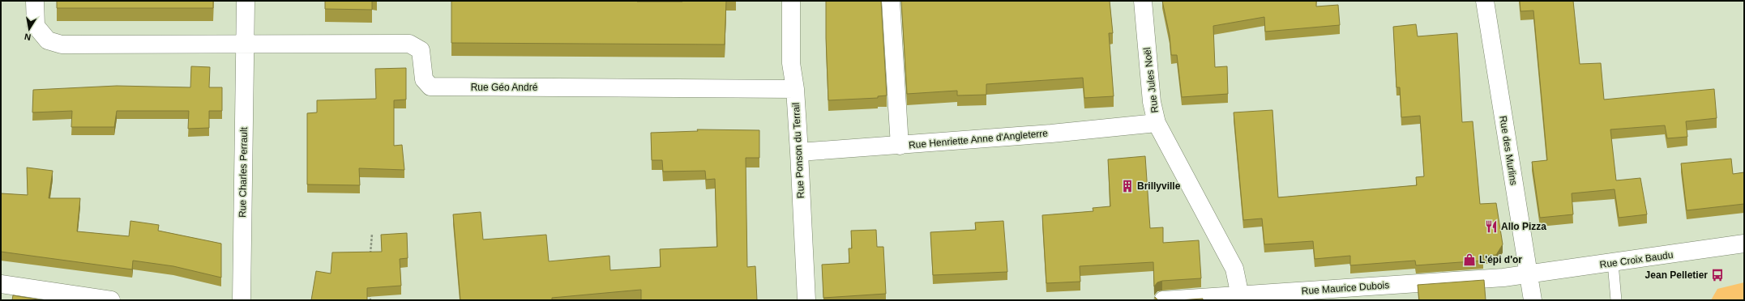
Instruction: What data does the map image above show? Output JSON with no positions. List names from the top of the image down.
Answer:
{
  "streets": {
    "street": [
      "Rue Jules Noël",
      "Rue Géo André",
      "Rue Henriette Anne d'Angleterre",
      "Rue Ponson du Terrail",
      "Rue des Murlins",
      "Rue Charles Perrault",
      "Rue Croix Baudu",
      "Rue Maurice Dubois"
    ]
  },
  "crossings": [
    ["Rue Jules Noël", "Rue Henriette Anne d'Angleterre"],
    ["Rue Jules Noël", "Rue Maurice Dubois"],
    ["Rue Géo André", "Rue Ponson du Terrail"],
    ["Rue Géo André", "Rue Charles Perrault"],
    ["Rue Henriette Anne d'Angleterre", "Rue Ponson du Terrail"],
    ["Rue des Murlins", "Rue Croix Baudu"],
    ["Rue des Murlins", "Rue Maurice Dubois"],
    ["Rue Croix Baudu", "Rue Maurice Dubois"]
  ],
  "places": {
    "building": ["Brillyville"],
    "restaurant": ["Allo Pizza"],
    "shop": ["L'épi d'or"],
    "bus stop": ["Jean Pelletier"]
  },
  "north": "bottom"
}
